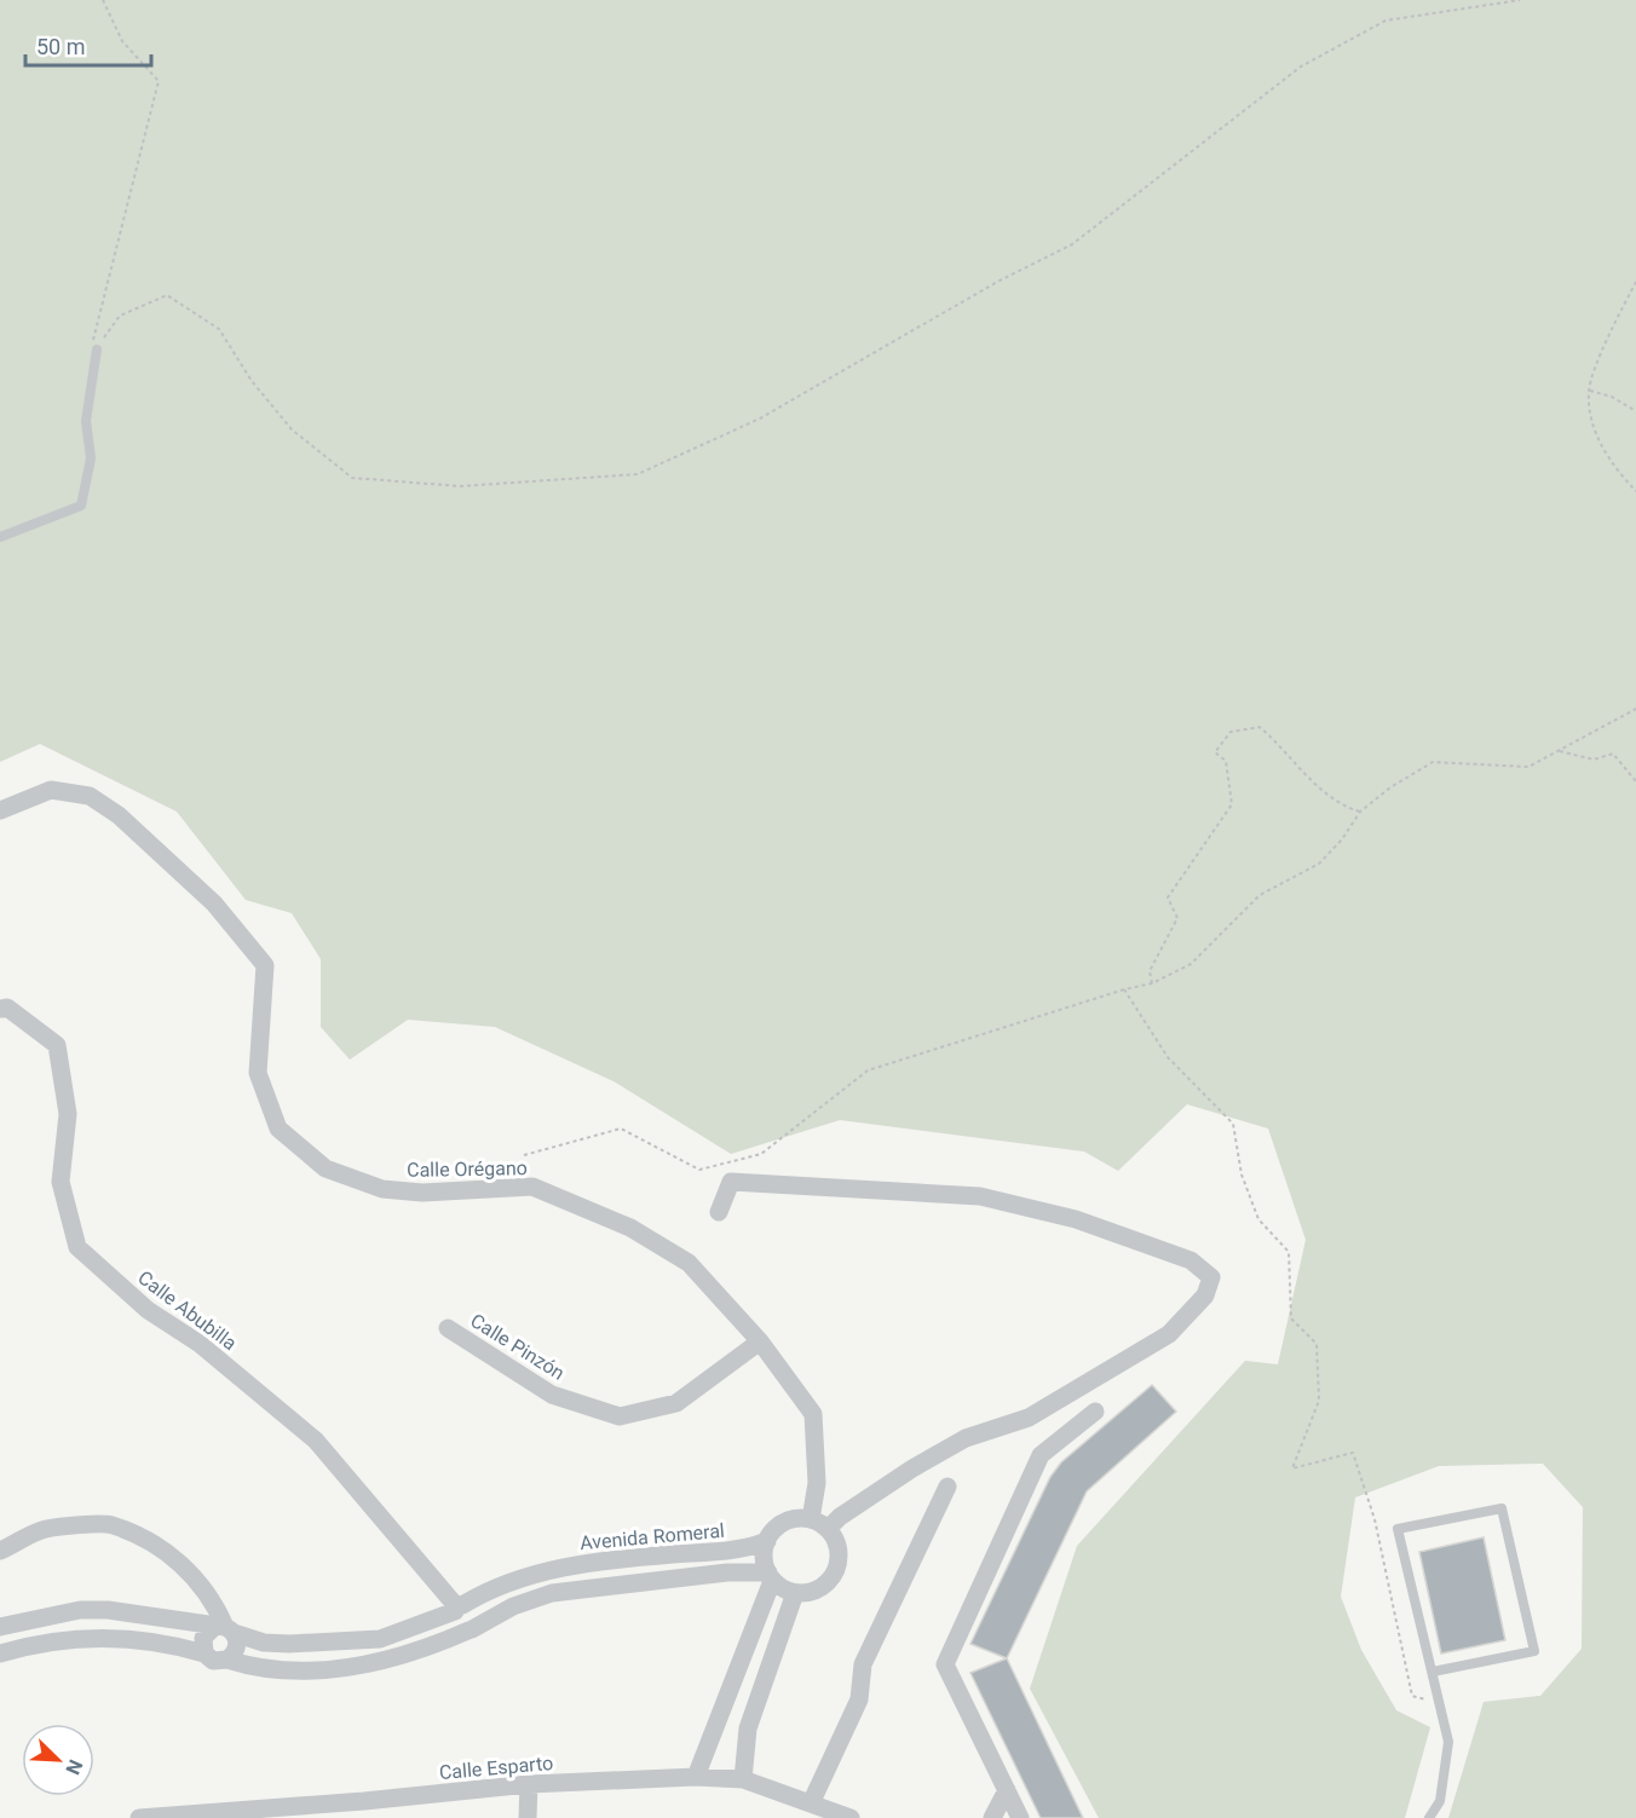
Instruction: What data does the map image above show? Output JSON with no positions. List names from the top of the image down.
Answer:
{
  "streets": {
    "street": [
      "Calle Orégano",
      "Calle Abubilla",
      "Calle Pinzón",
      "Avenida Romeral",
      "Calle Esparto"
    ]
  },
  "crossings": [
    ["Calle Orégano", "Calle Pinzón"],
    ["Calle Orégano", "Avenida Romeral"],
    ["Calle Abubilla", "Avenida Romeral"]
  ],
  "scale_bar": "50 m",
  "north": "bottom right"
}
